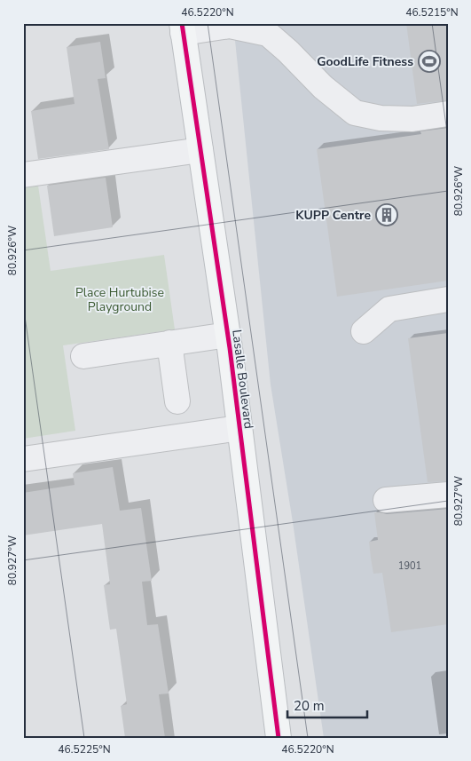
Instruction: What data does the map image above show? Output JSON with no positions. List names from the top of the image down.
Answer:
{
  "streets": {
    "main road": ["Lasalle Boulevard"]
  },
  "parks": ["Place Hurtubise Playground"],
  "places": {
    "sports": ["GoodLife Fitness"],
    "building": ["KUPP Centre"]
  },
  "house_numbers": ["1901"],
  "scale_bar": "20 m",
  "coordinates": [
    "46.5220°N",
    "46.5215°N",
    "80.926°W",
    "80.927°W",
    "46.5225°N"
  ]
}
